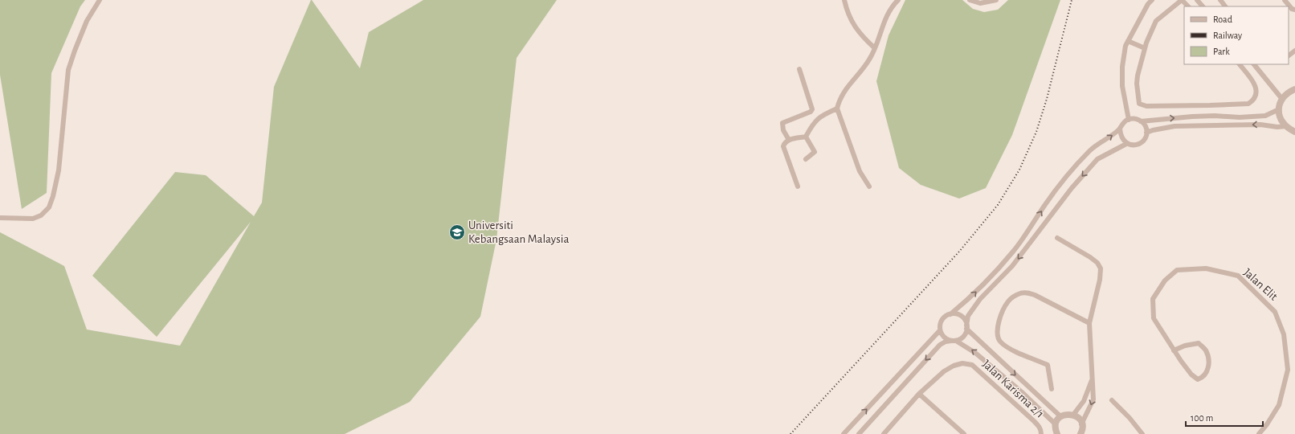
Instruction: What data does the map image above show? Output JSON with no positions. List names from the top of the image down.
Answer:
{
  "streets": {
    "street": ["Jalan Elit", "Jalan Karisma 2/1"]
  },
  "places": {
    "school or university": ["Universiti Kebangsaan Malaysia"]
  },
  "legend": ["Road", "Railway", "Park"],
  "scale_bar": "100 m"
}
